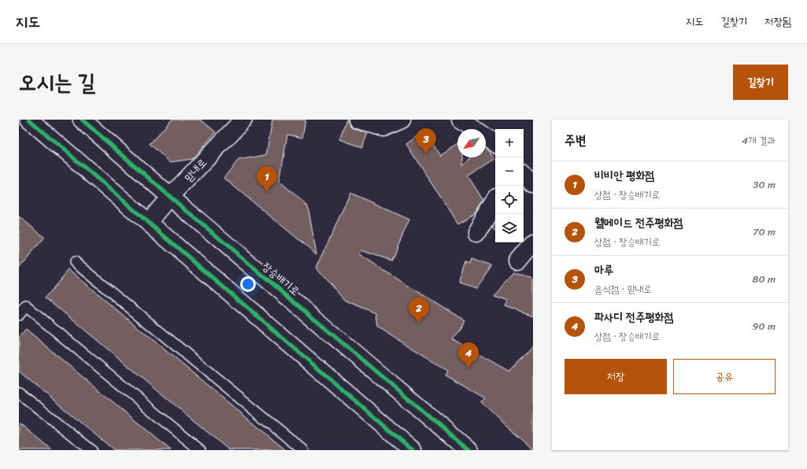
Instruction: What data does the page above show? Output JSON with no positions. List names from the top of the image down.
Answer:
{
  "streets": {
    "street": ["맏내로", "장승배기로"]
  },
  "crossings": [
    ["맏내로", "장승배기로"]
  ],
  "north": "bottom left",
  "page": {
    "header": "지도",
    "nav": ["지도", "길찾기", "저장됨"],
    "title": "오시는 길",
    "buttons": [
      "길찾기",
      ["저장", "공유"]
    ],
    "heading": ["주변", "4개 결과"],
    "pins": [
      "3",
      "1",
      "2",
      "4"
    ],
    "map_buttons": ["+", "−"],
    "list": [
      {
        "mark": "1",
        "name": "비비안 평화점",
        "note": "상점 · 장승배기로",
        "value": "30 m"
      },
      {
        "mark": "2",
        "name": "웰메이드 전주평화점",
        "note": "상점 · 장승배기로",
        "value": "70 m"
      },
      {
        "mark": "3",
        "name": "마루",
        "note": "음식점 · 맏내로",
        "value": "80 m"
      },
      {
        "mark": "4",
        "name": "파사디 전주평화점",
        "note": "상점 · 장승배기로",
        "value": "90 m"
      }
    ]
  }
}
